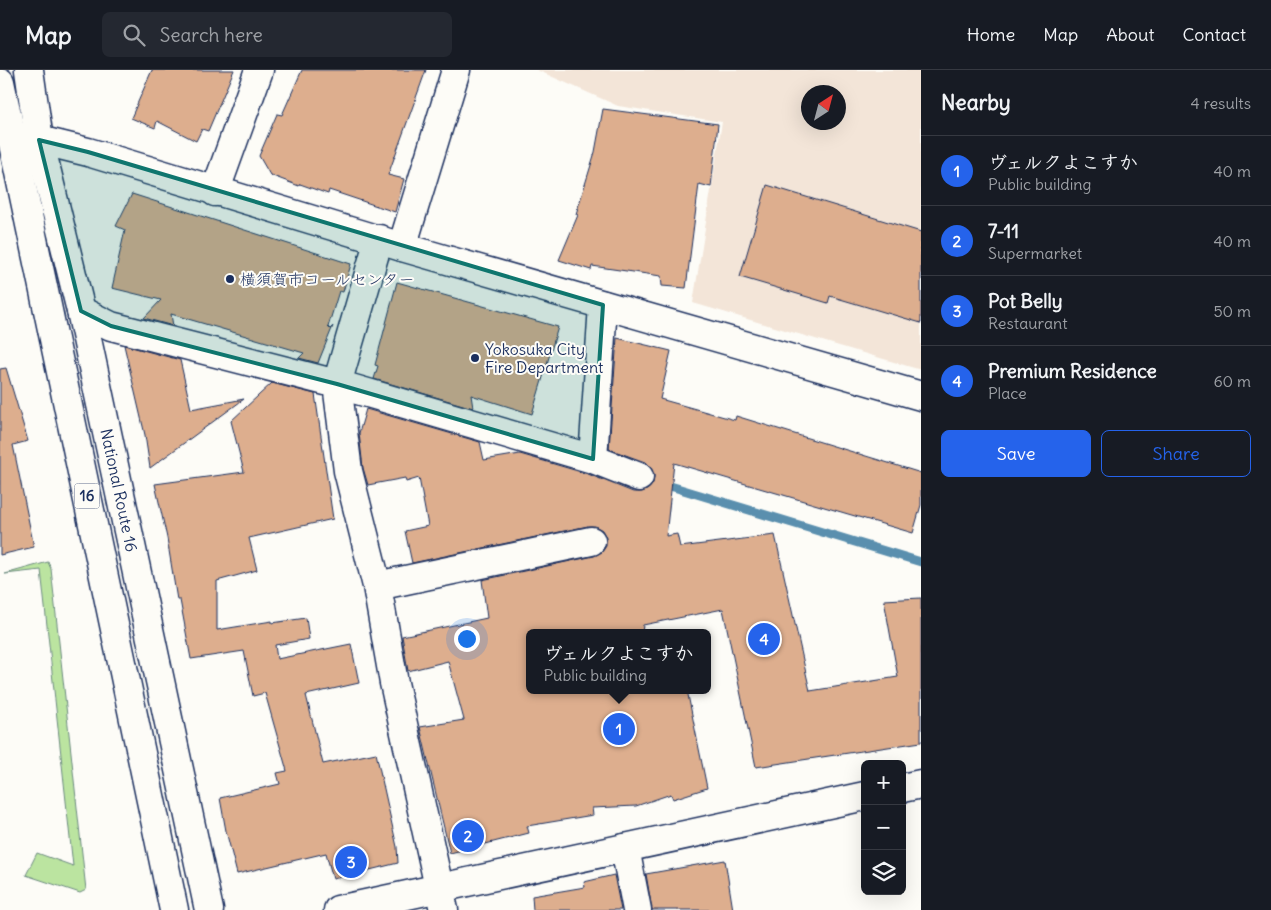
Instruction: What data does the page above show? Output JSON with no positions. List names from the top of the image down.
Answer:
{
  "streets": {
    "main road": ["National Route 16", "16"]
  },
  "places": ["横須賀市コールセンター", "Yokosuka City Fire Department"],
  "north": "top right",
  "page": {
    "header": "Map",
    "search": "Search here",
    "nav": [
      "Home",
      "Map",
      "About",
      "Contact"
    ],
    "heading": ["Nearby", "4 results"],
    "list": [
      {
        "mark": "1",
        "name": "ヴェルクよこすか",
        "note": "Public building",
        "value": "40 m"
      },
      {
        "mark": "2",
        "name": "7-11",
        "note": "Supermarket",
        "value": "40 m"
      },
      {
        "mark": "3",
        "name": "Pot Belly",
        "note": "Restaurant",
        "value": "50 m"
      },
      {
        "mark": "4",
        "name": "Premium Residence",
        "note": "Place",
        "value": "60 m"
      }
    ],
    "buttons": ["Save", "Share"],
    "pins": [
      "4",
      "1",
      "2",
      "3"
    ],
    "popup": ["ヴェルクよこすか", "Public building"],
    "map_buttons": ["+", "−"]
  }
}
